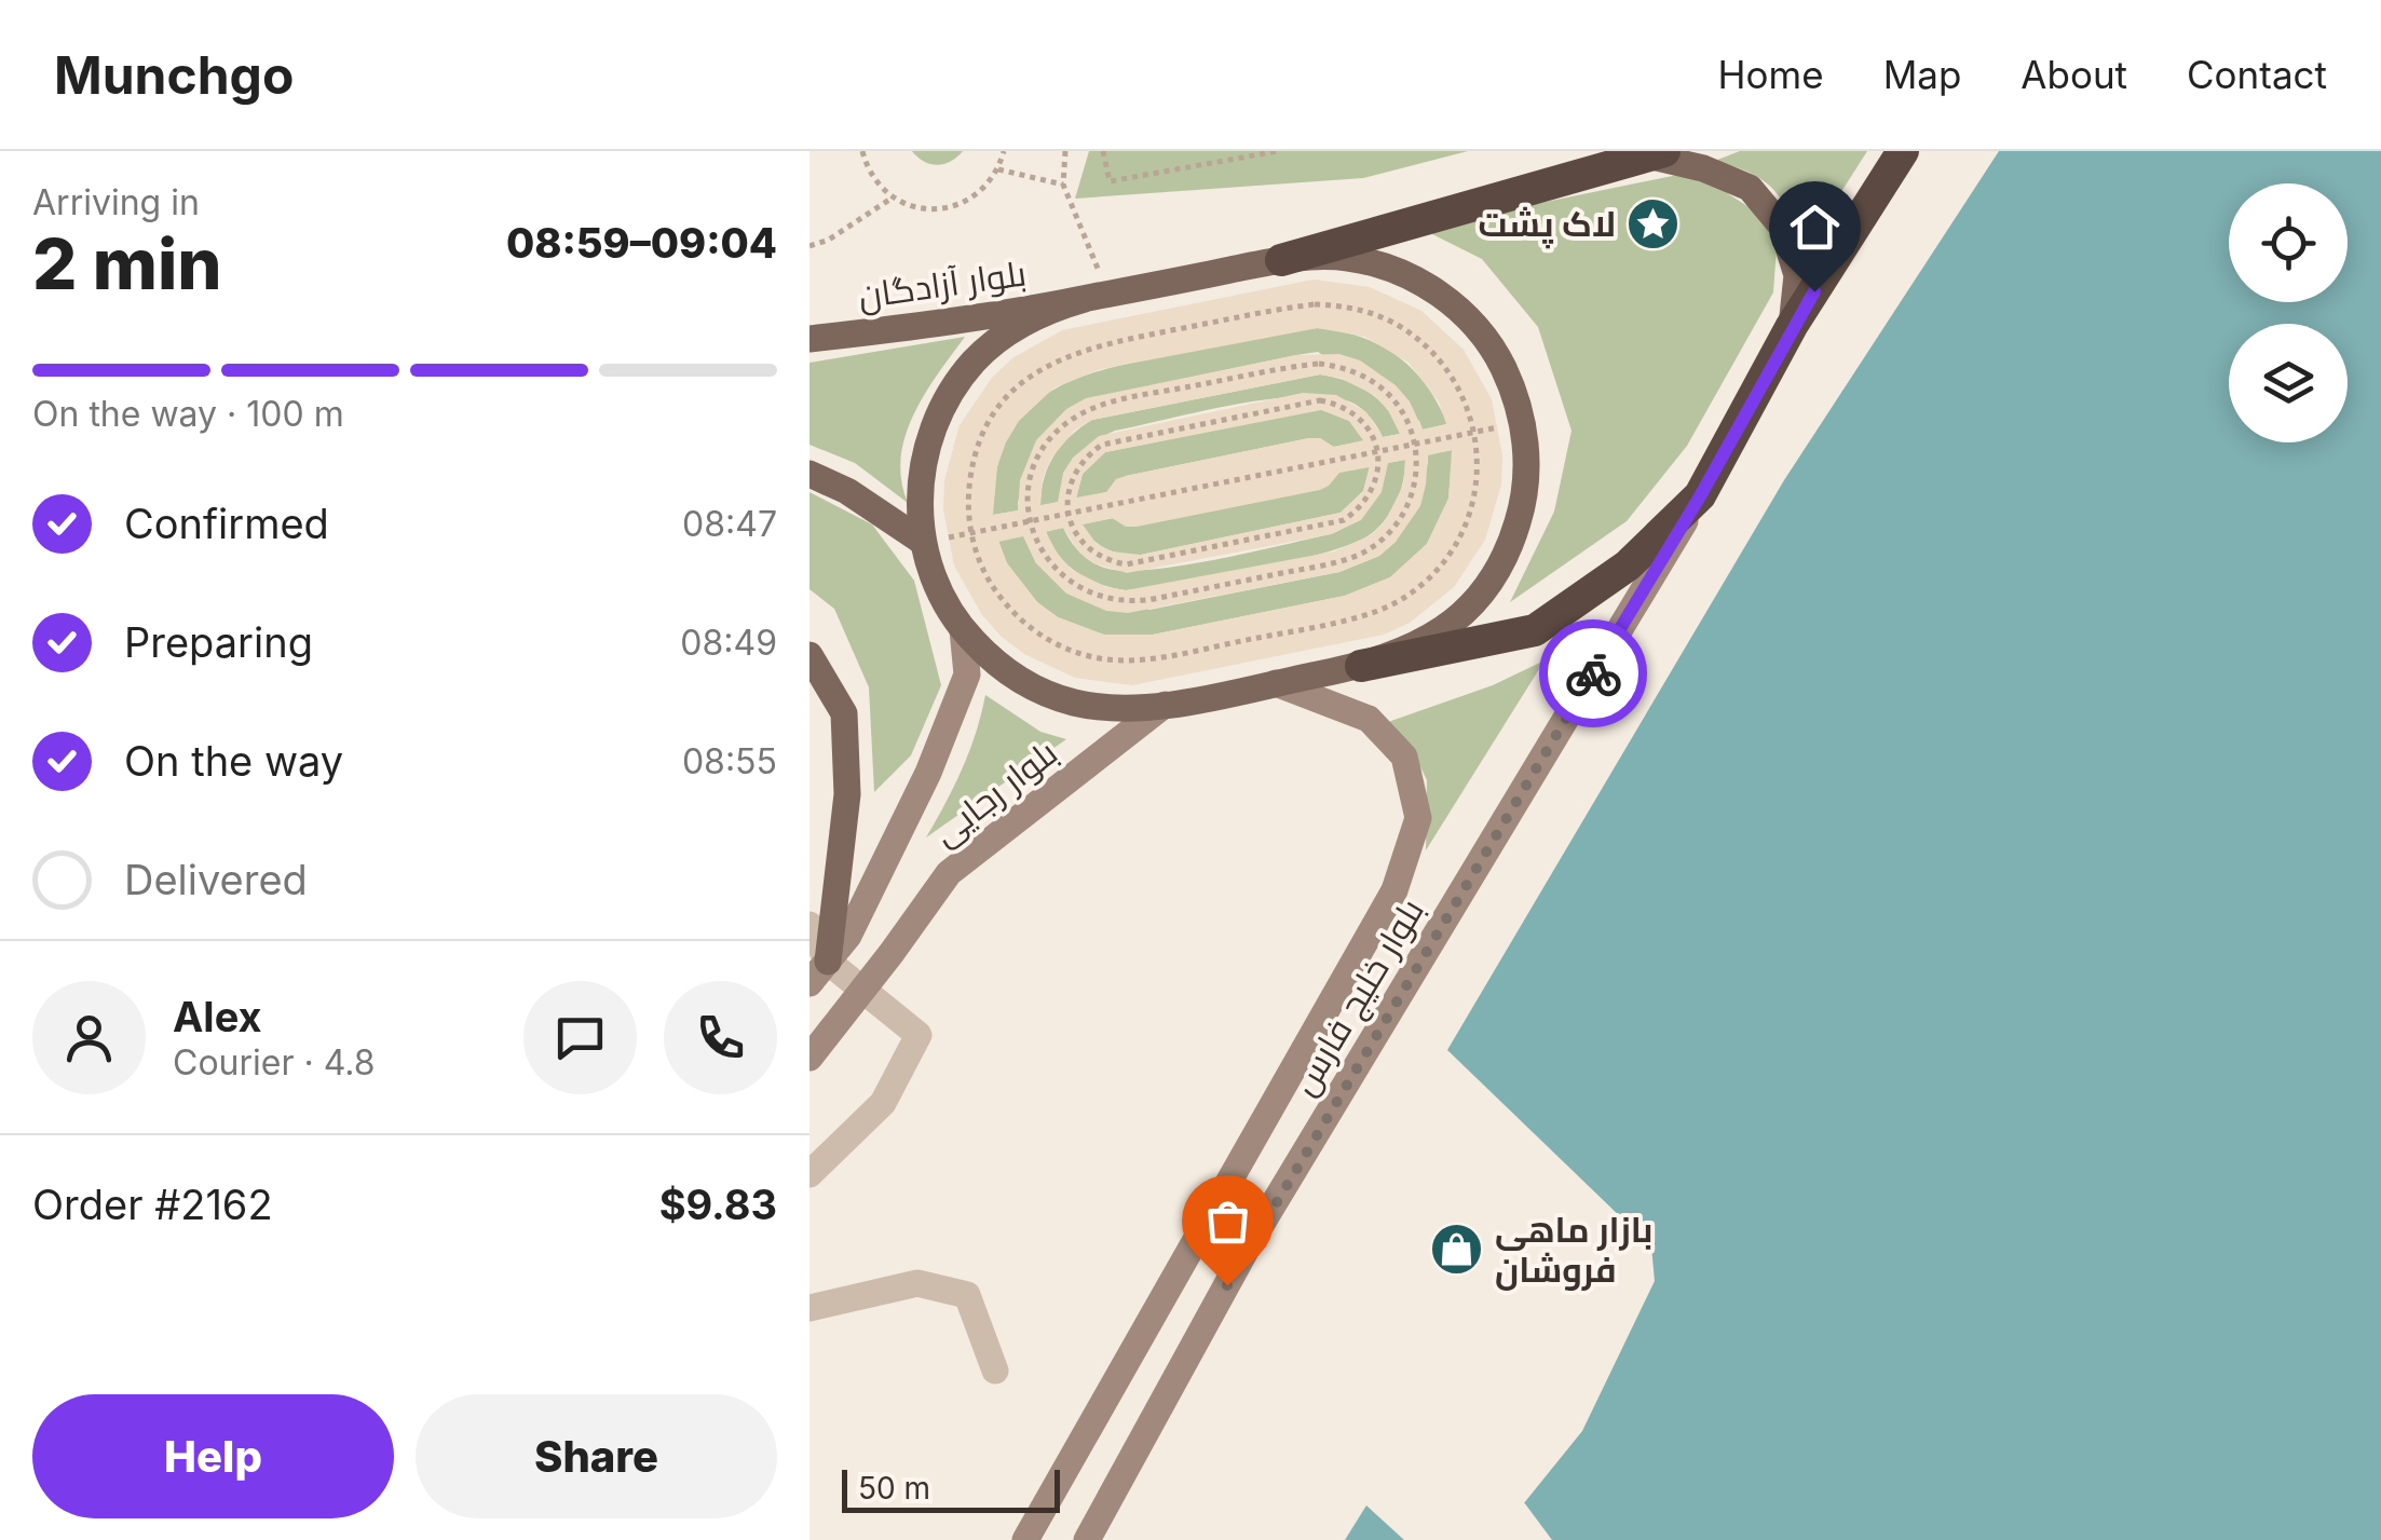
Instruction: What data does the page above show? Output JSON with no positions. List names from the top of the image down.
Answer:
{
  "streets": {
    "main road": ["بلوار آزادگان", "بلوار رجایی", "بلوار خلیج فارس"]
  },
  "places": {
    "place": ["لاک پشت"],
    "shop": ["بازار ماهی فروشان"]
  },
  "scale_bar": "50 m",
  "page": {
    "header": "Munchgo",
    "nav": [
      "Home",
      "Map",
      "About",
      "Contact"
    ],
    "heading": ["2 min", "Arriving in", "08:59–09:04"],
    "panel": [
      "Alex",
      "Courier · 4.8",
      "Order #2162",
      "$9.83"
    ],
    "bar": "On the way · 100 m",
    "list": [
      ["Confirmed", "08:47"],
      ["Preparing", "08:49"],
      ["On the way", "08:55"],
      "Delivered"
    ],
    "buttons": ["Help", "Share"],
    "scale": "50 m"
  }
}
